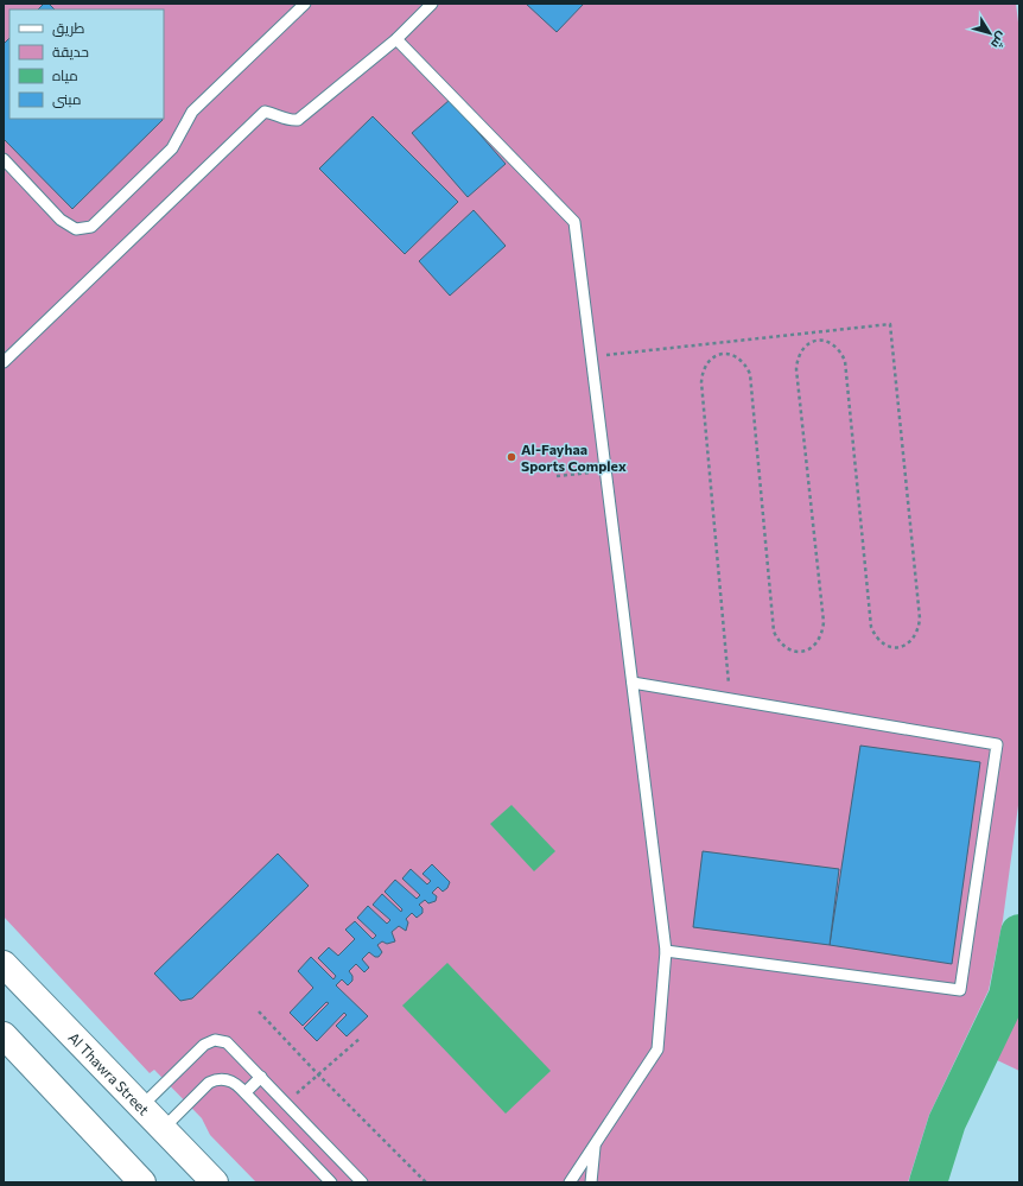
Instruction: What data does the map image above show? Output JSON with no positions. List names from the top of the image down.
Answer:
{
  "streets": {
    "main road": ["Al Thawra Street"]
  },
  "places": ["Al-Fayhaa Sports Complex"],
  "legend": [
    "طريق",
    "حديقة",
    "مياه",
    "مبنى"
  ],
  "north": "bottom right"
}
